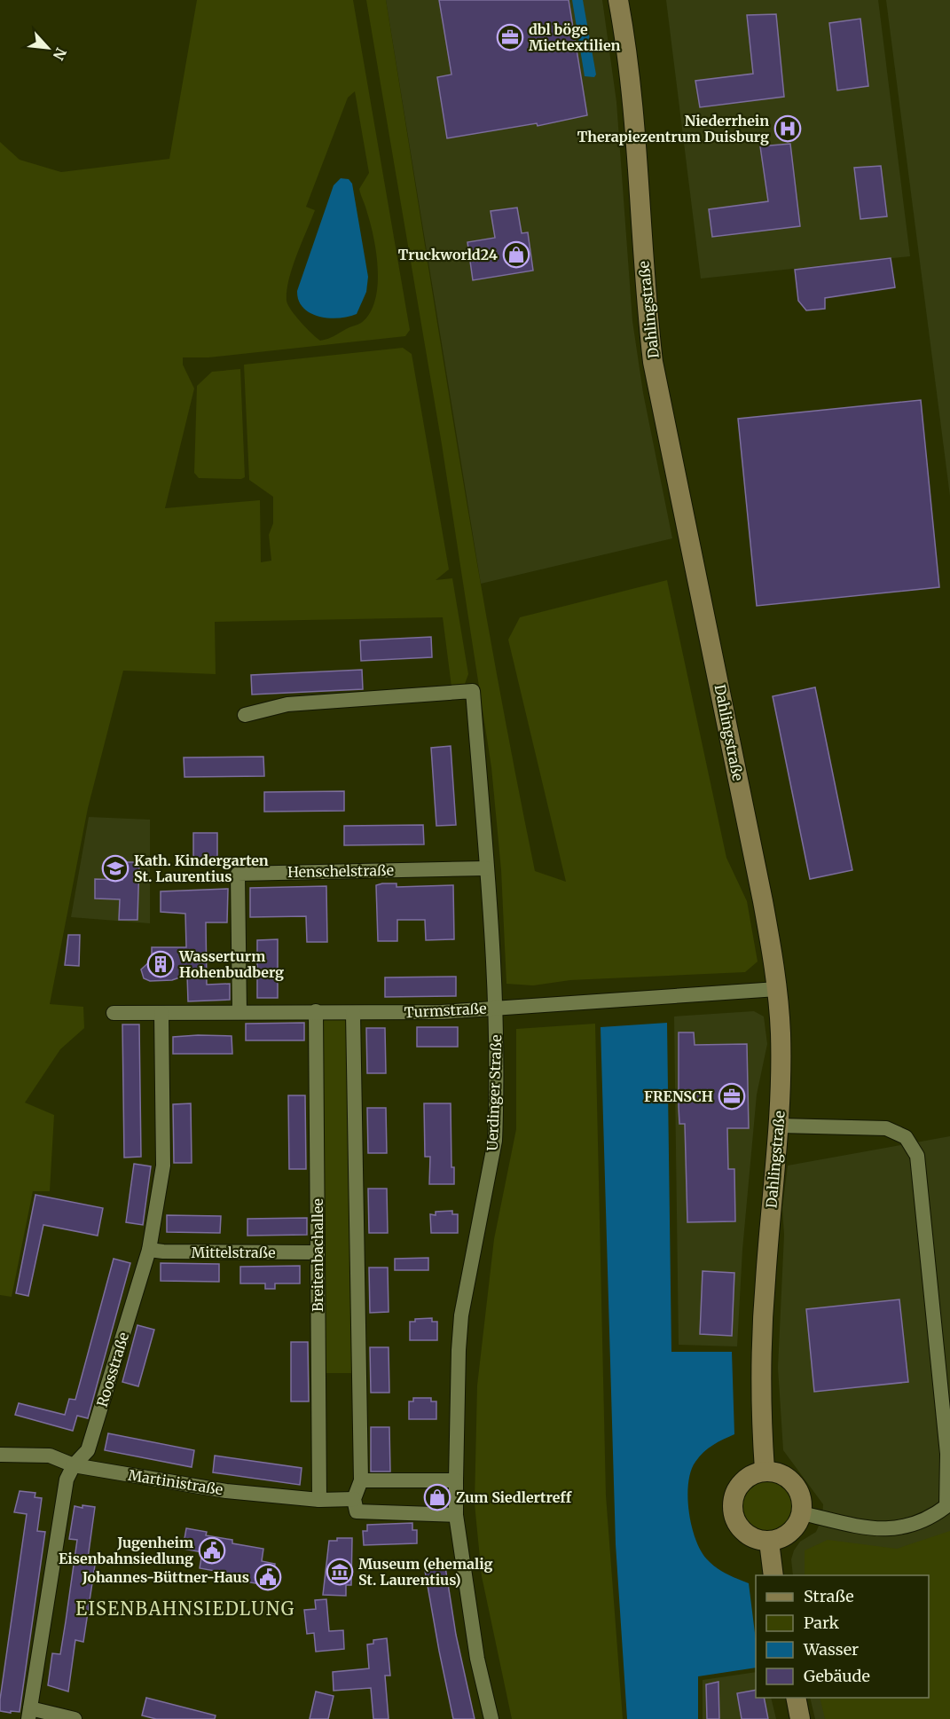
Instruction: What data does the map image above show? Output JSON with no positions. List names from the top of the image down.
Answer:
{
  "streets": {
    "street": [
      "Dahlingstraße",
      "Henschelstraße",
      "Turmstraße",
      "Uerdinger Straße",
      "Mittelstraße",
      "Breitenbachallee",
      "Roosstraße",
      "Martinistraße"
    ]
  },
  "crossings": [
    ["Dahlingstraße", "Turmstraße"],
    ["Henschelstraße", "Turmstraße"],
    ["Henschelstraße", "Uerdinger Straße"],
    ["Turmstraße", "Uerdinger Straße"],
    ["Turmstraße", "Breitenbachallee"],
    ["Turmstraße", "Roosstraße"],
    ["Uerdinger Straße", "Martinistraße"],
    ["Mittelstraße", "Breitenbachallee"],
    ["Mittelstraße", "Roosstraße"],
    ["Breitenbachallee", "Martinistraße"],
    ["Roosstraße", "Martinistraße"]
  ],
  "districts": ["EISENBAHNSIEDLUNG"],
  "places": {
    "office": ["dbl böge Miettextilien", "FRENSCH"],
    "hospital": ["Niederrhein Therapiezentrum Duisburg"],
    "shop": ["Truckworld24", "Zum Siedlertreff"],
    "school or university": ["Kath. Kindergarten St. Laurentius"],
    "building": ["Wasserturm Hohenbudberg"],
    "public building": ["Jugenheim Eisenbahnsiedlung", "Johannes-Büttner-Haus"],
    "museum": ["Museum (ehemalig St. Laurentius)"]
  },
  "legend": [
    "Straße",
    "Park",
    "Wasser",
    "Gebäude"
  ],
  "north": "bottom right"
}
